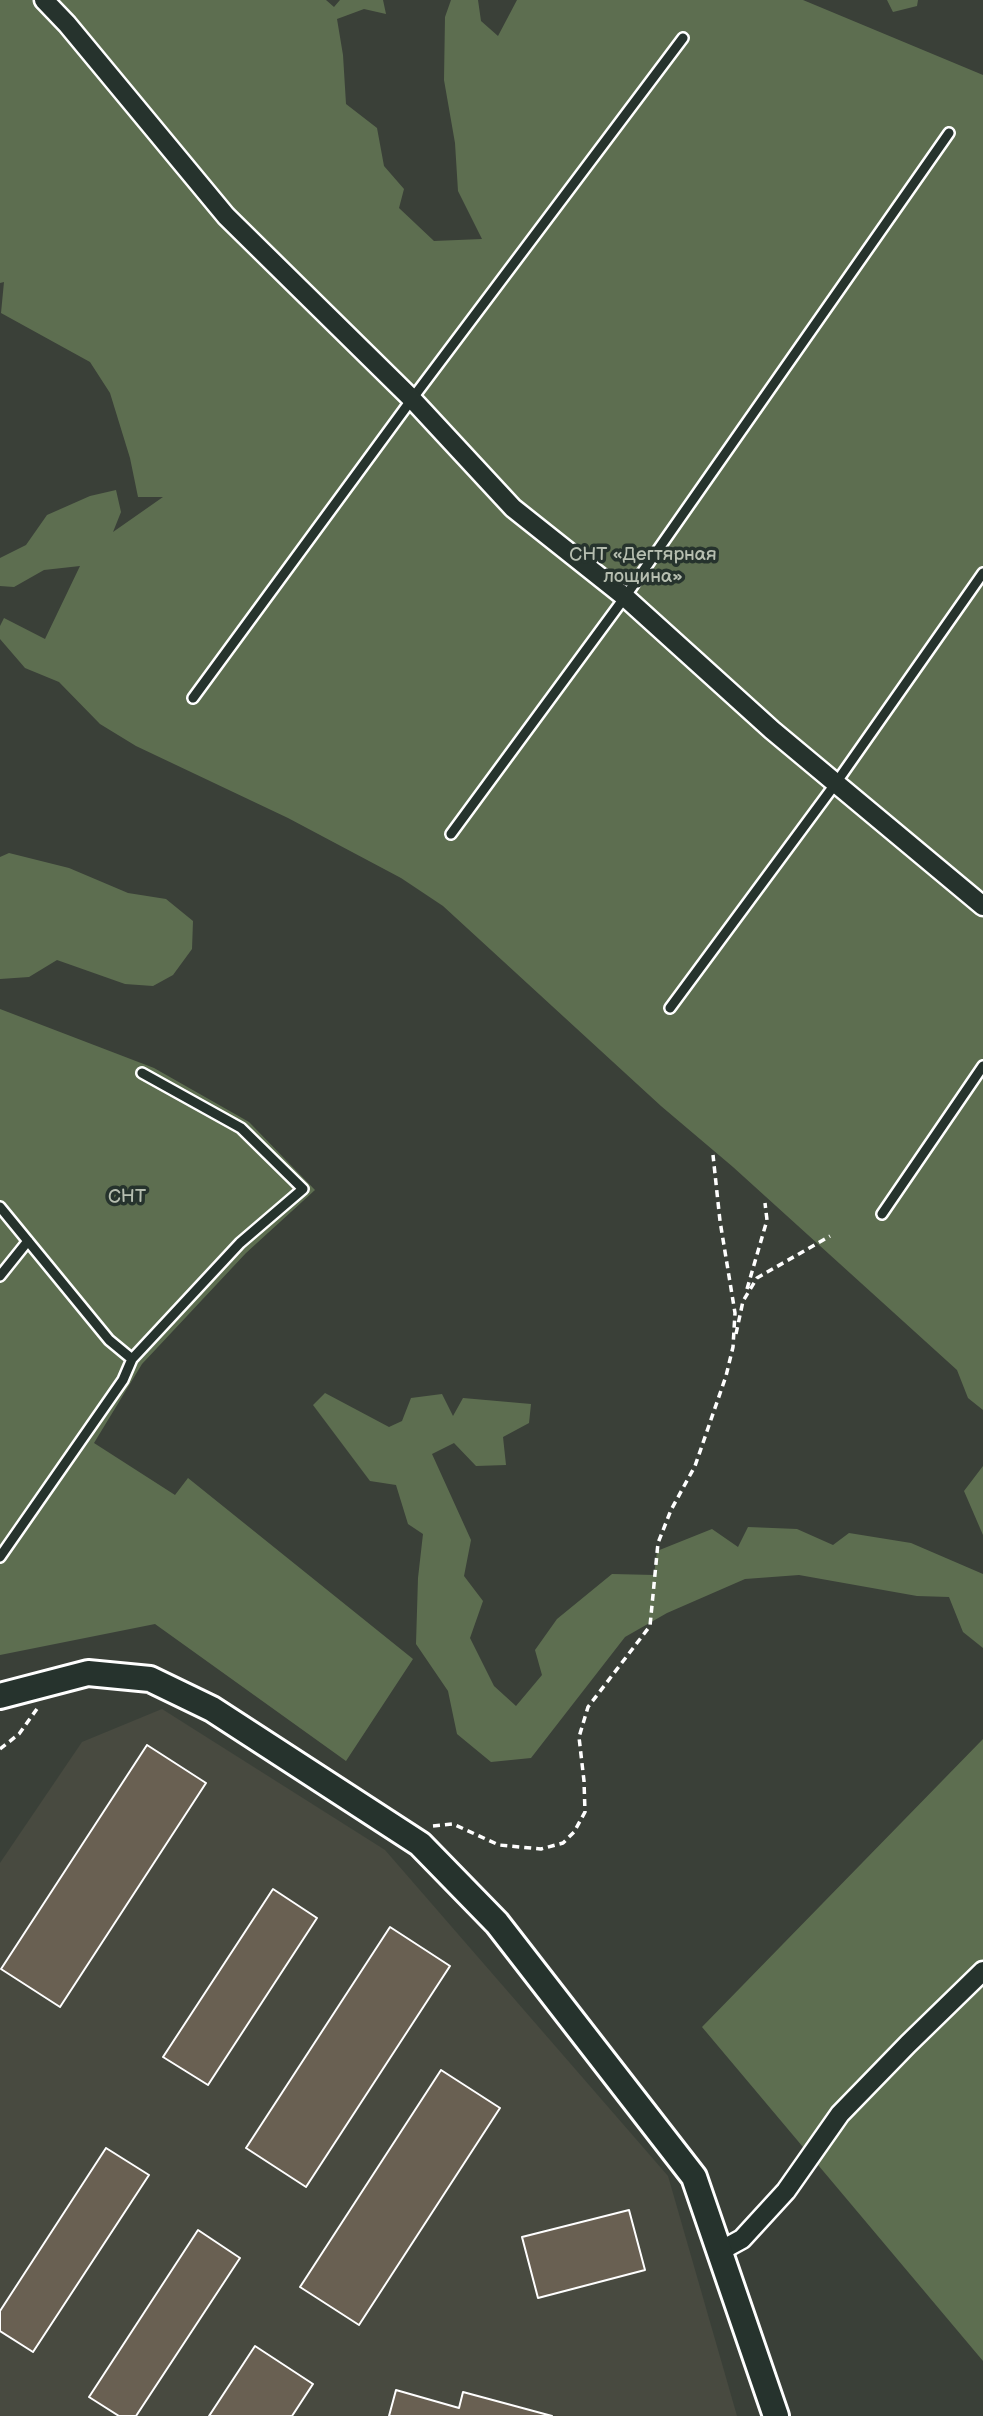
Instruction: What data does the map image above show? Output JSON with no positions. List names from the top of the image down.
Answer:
{
  "parks": ["СНТ «Дегтярная лощина»", "СНТ"]
}
